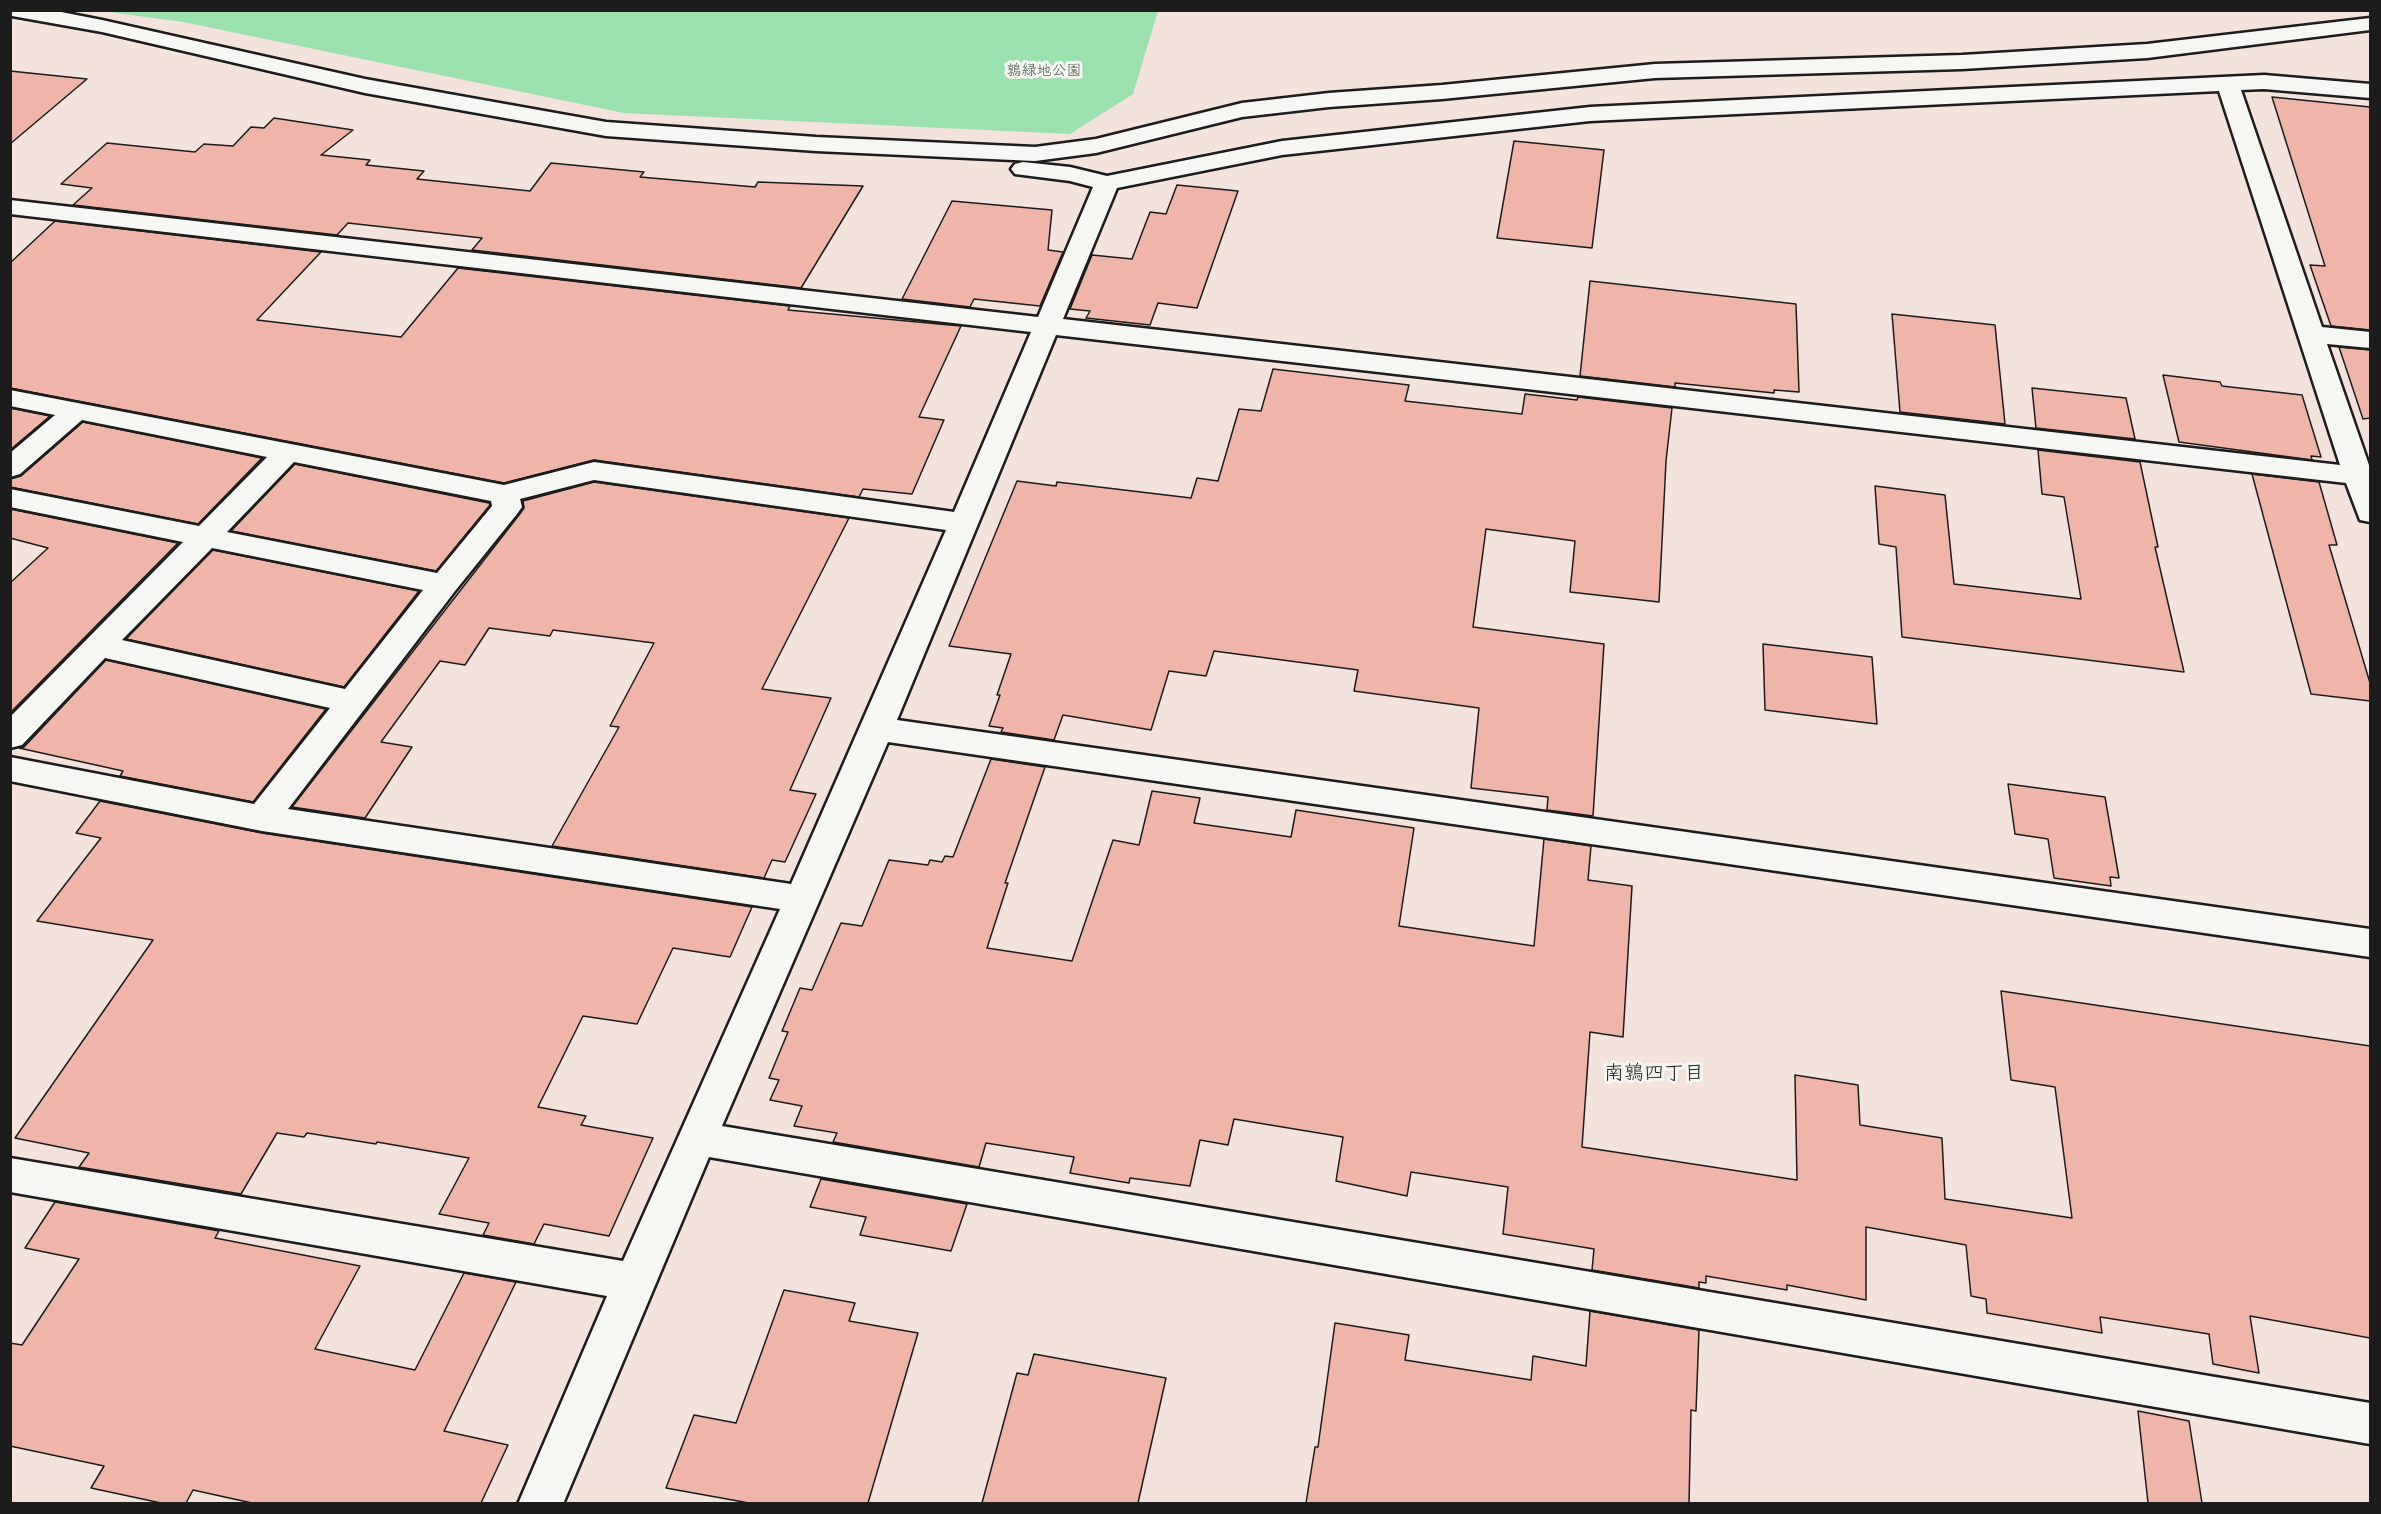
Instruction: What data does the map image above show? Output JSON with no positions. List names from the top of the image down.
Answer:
{
  "districts": ["南鶉四丁目"],
  "parks": ["鶉緑地公園"]
}
